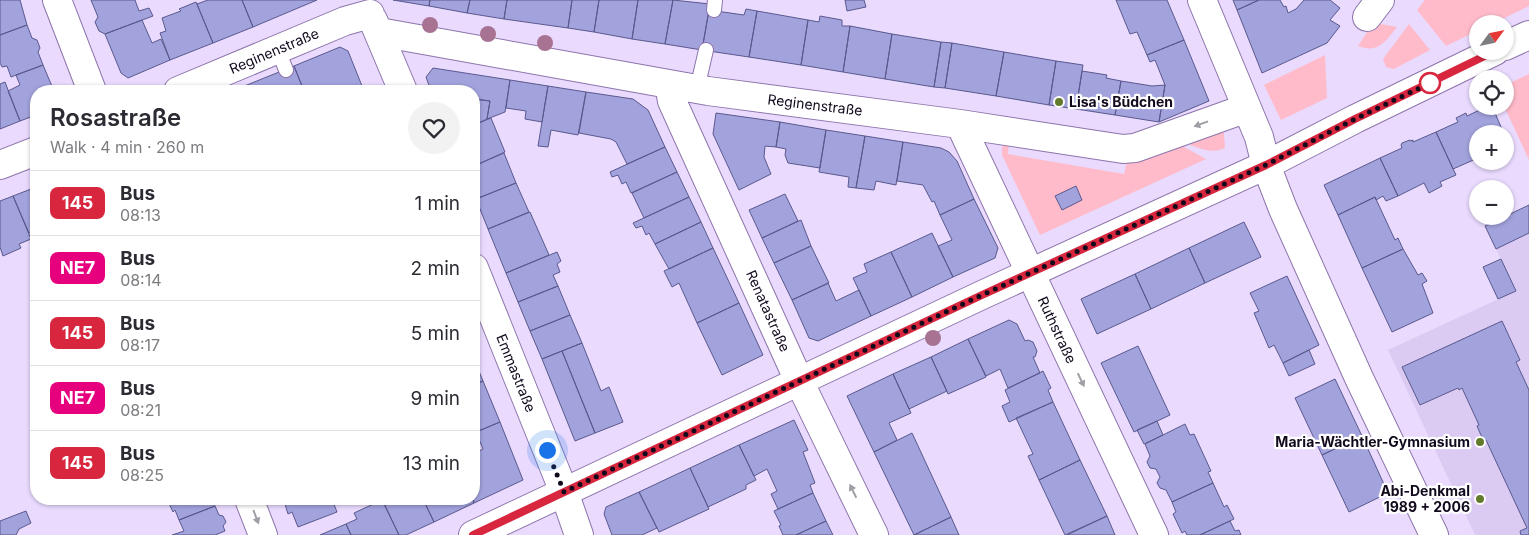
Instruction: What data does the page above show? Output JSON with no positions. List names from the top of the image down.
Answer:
{
  "streets": {
    "street": [
      "Reginenstraße",
      "Renatastraße",
      "Ruthstraße",
      "Emmastraße"
    ]
  },
  "crossings": [
    ["Reginenstraße", "Renatastraße"],
    ["Reginenstraße", "Ruthstraße"]
  ],
  "one_way": ["Ruthstraße"],
  "places": ["Lisa's Büdchen", "Maria-Wächtler-Gymnasium", "Abi-Denkmal 1989 + 2006"],
  "lines": ["bus line 145"],
  "north": "top right",
  "page": {
    "map_buttons": ["+", "−"],
    "heading": ["Rosastraße", "Walk · 4 min · 260 m"],
    "list": [
      {
        "mark": "145",
        "name": "Bus",
        "note": "08:13",
        "value": "1 min"
      },
      {
        "mark": "NE7",
        "name": "Bus",
        "note": "08:14",
        "value": "2 min"
      },
      {
        "mark": "145",
        "name": "Bus",
        "note": "08:17",
        "value": "5 min"
      },
      {
        "mark": "NE7",
        "name": "Bus",
        "note": "08:21",
        "value": "9 min"
      },
      {
        "mark": "145",
        "name": "Bus",
        "note": "08:25",
        "value": "13 min"
      }
    ]
  }
}
